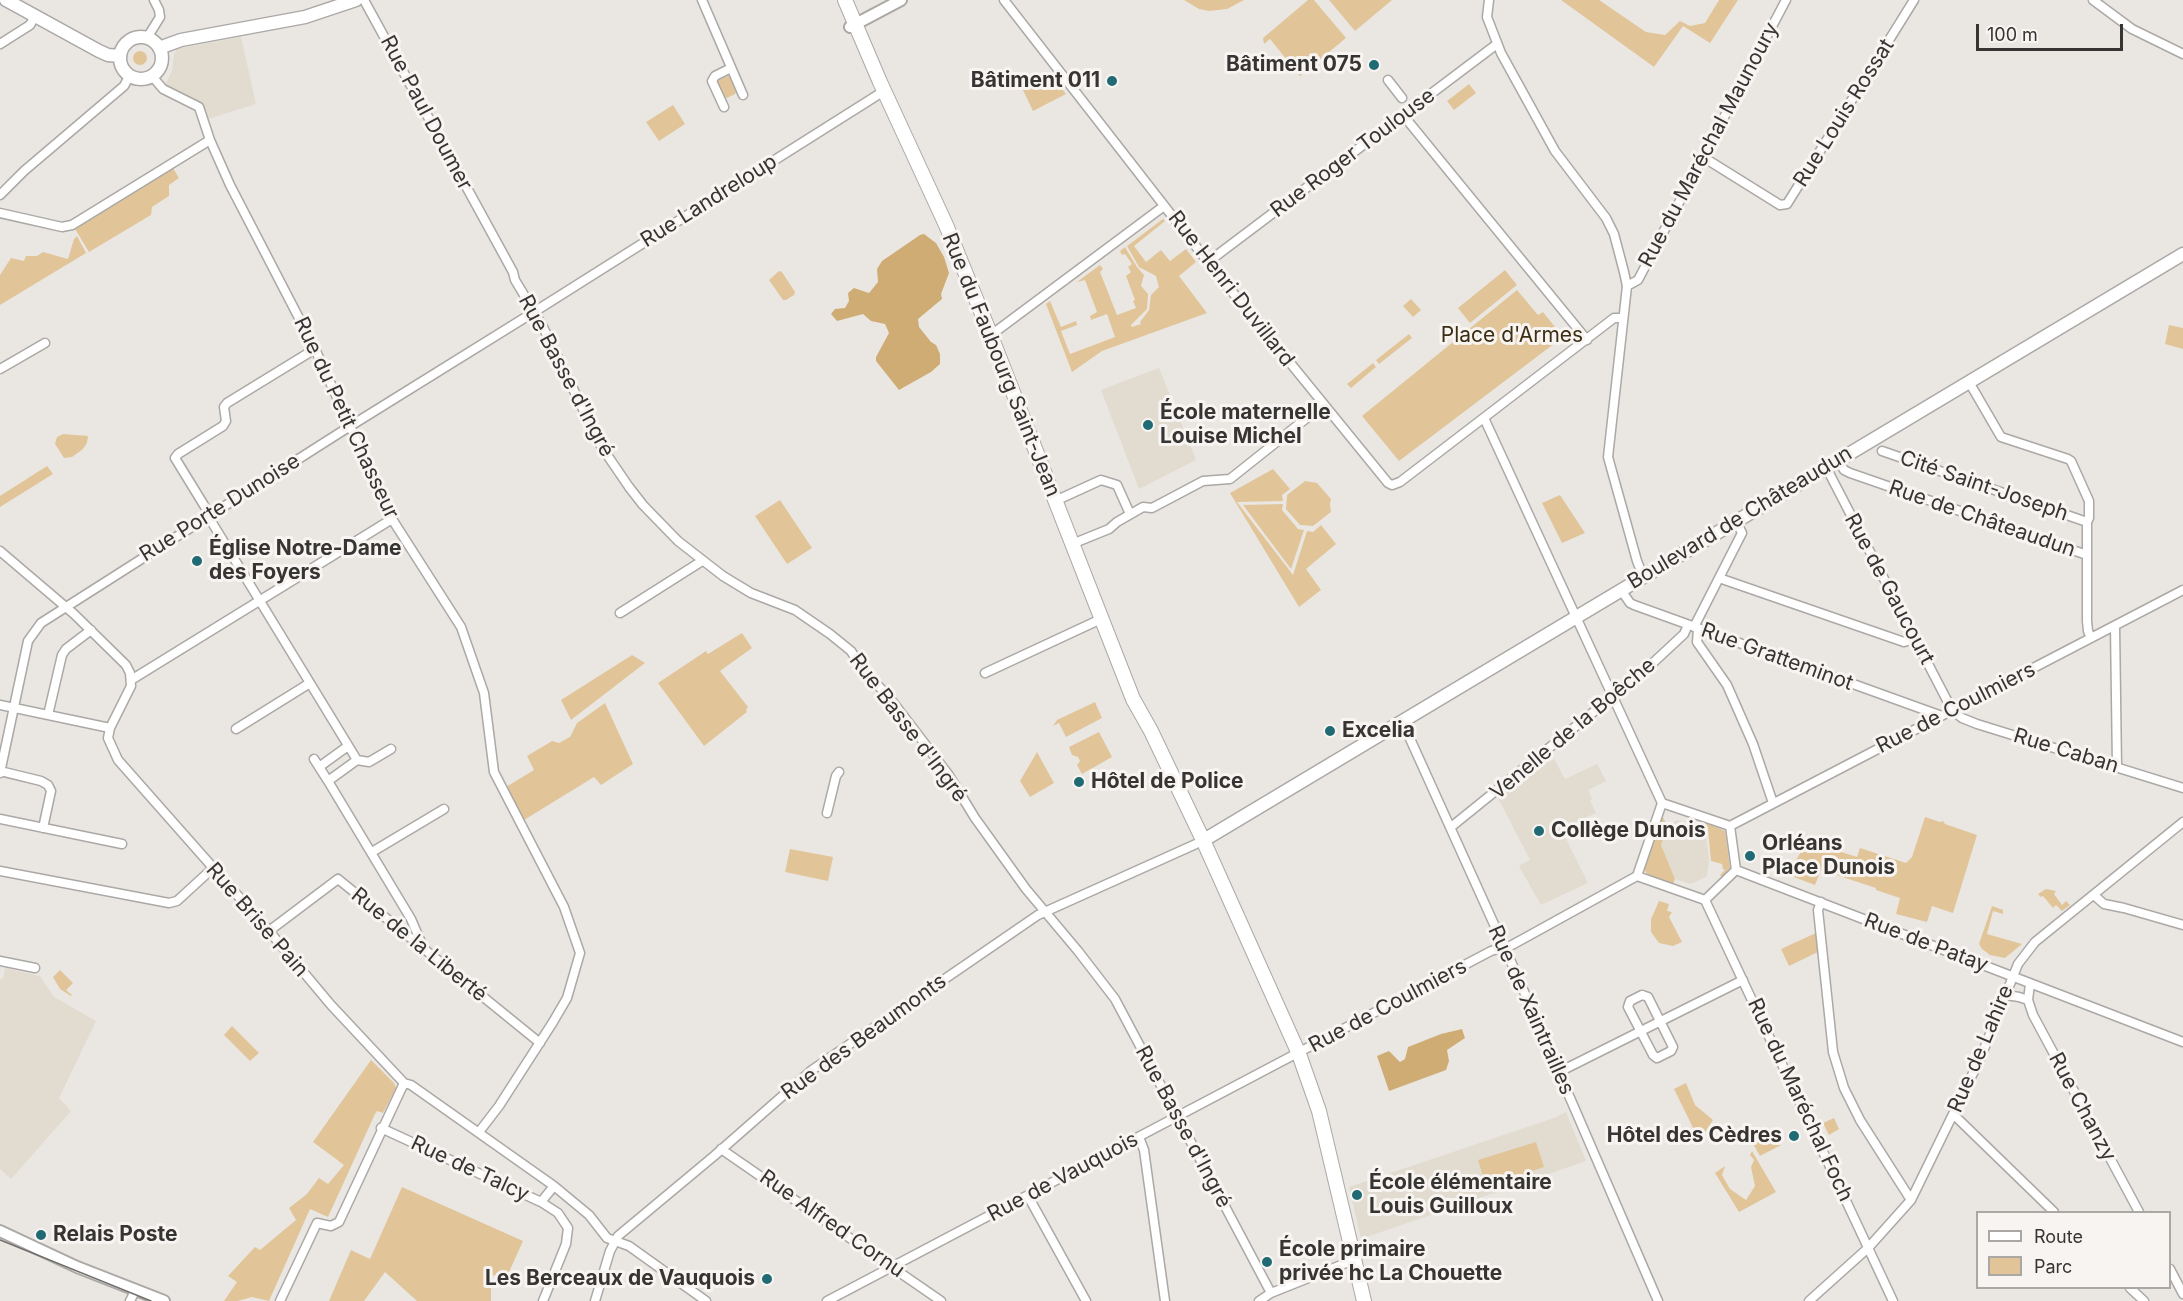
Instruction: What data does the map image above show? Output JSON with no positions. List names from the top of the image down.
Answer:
{
  "streets": {
    "main road": ["Rue du Faubourg Saint-Jean", "Boulevard de Châteaudun"],
    "street": [
      "Rue Paul Doumer",
      "Rue Louis Rossat",
      "Rue du Maréchal Maunoury",
      "Rue Roger Toulouse",
      "Rue Landreloup",
      "Rue Henri Duvillard",
      "Rue Basse d'Ingré",
      "Rue du Petit Chasseur",
      "Cité Saint-Joseph",
      "Rue Porte Dunoise",
      "Rue de Châteaudun",
      "Rue de Gaucourt",
      "Rue Gratteminot",
      "Rue de Coulmiers",
      "Venelle de la Boêche",
      "Rue Caban",
      "Rue Brise Pain",
      "Rue de Patay",
      "Rue de la Liberté",
      "Rue de Xaintrailles",
      "Rue des Beaumonts",
      "Rue de Lahire",
      "Rue du Maréchal Foch",
      "Rue Chanzy",
      "Rue de Talcy",
      "Rue de Vauquois",
      "Rue Alfred Cornu"
    ]
  },
  "crossings": [
    ["Rue Paul Doumer", "Rue Basse d'Ingré"],
    ["Rue Louis Rossat", "Rue du Maréchal Maunoury"],
    ["Rue Roger Toulouse", "Rue Henri Duvillard"],
    ["Rue Landreloup", "Rue du Faubourg Saint-Jean"],
    ["Rue Landreloup", "Rue Basse d'Ingré"],
    ["Rue Landreloup", "Rue Porte Dunoise"],
    ["Rue du Faubourg Saint-Jean", "Boulevard de Châteaudun"],
    ["Rue du Faubourg Saint-Jean", "Rue de Coulmiers"],
    ["Rue du Faubourg Saint-Jean", "Rue des Beaumonts"],
    ["Rue du Faubourg Saint-Jean", "Rue de Vauquois"],
    ["Rue Basse d'Ingré", "Rue Porte Dunoise"],
    ["Rue Basse d'Ingré", "Rue des Beaumonts"],
    ["Rue Basse d'Ingré", "Rue de Vauquois"],
    ["Rue du Petit Chasseur", "Rue Porte Dunoise"],
    ["Rue du Petit Chasseur", "Rue Brise Pain"],
    ["Rue du Petit Chasseur", "Rue de la Liberté"],
    ["Boulevard de Châteaudun", "Rue de Châteaudun"],
    ["Boulevard de Châteaudun", "Rue de Gaucourt"],
    ["Boulevard de Châteaudun", "Rue Gratteminot"],
    ["Boulevard de Châteaudun", "Venelle de la Boêche"],
    ["Boulevard de Châteaudun", "Rue de Xaintrailles"],
    ["Boulevard de Châteaudun", "Rue des Beaumonts"],
    ["Rue de Châteaudun", "Rue de Coulmiers"],
    ["Rue de Gaucourt", "Rue de Coulmiers"],
    ["Rue de Gaucourt", "Rue Caban"],
    ["Rue Gratteminot", "Rue de Coulmiers"],
    ["Rue Gratteminot", "Venelle de la Boêche"],
    ["Rue de Coulmiers", "Rue Caban"],
    ["Rue de Coulmiers", "Rue de Xaintrailles"],
    ["Rue de Coulmiers", "Rue de Vauquois"],
    ["Venelle de la Boêche", "Rue de Xaintrailles"],
    ["Rue Brise Pain", "Rue de la Liberté"],
    ["Rue Brise Pain", "Rue des Beaumonts"],
    ["Rue Brise Pain", "Rue de Talcy"],
    ["Rue de Patay", "Rue de Lahire"],
    ["Rue des Beaumonts", "Rue Alfred Cornu"],
    ["Rue de Lahire", "Rue du Maréchal Foch"],
    ["Rue de Vauquois", "Rue Alfred Cornu"]
  ],
  "parks": ["Place d'Armes"],
  "places": [
    "Bâtiment 075",
    "Bâtiment 011",
    "École maternelle Louise Michel",
    "Église Notre-Dame des Foyers",
    "Excelia",
    "Hôtel de Police",
    "Collège Dunois",
    "Orléans Place Dunois",
    "Hôtel des Cèdres",
    "École élémentaire Louis Guilloux",
    "Relais Poste",
    "École primaire privée hc La Chouette",
    "Les Berceaux de Vauquois"
  ],
  "legend": ["Route", "Parc"],
  "scale_bar": "100 m"
}
